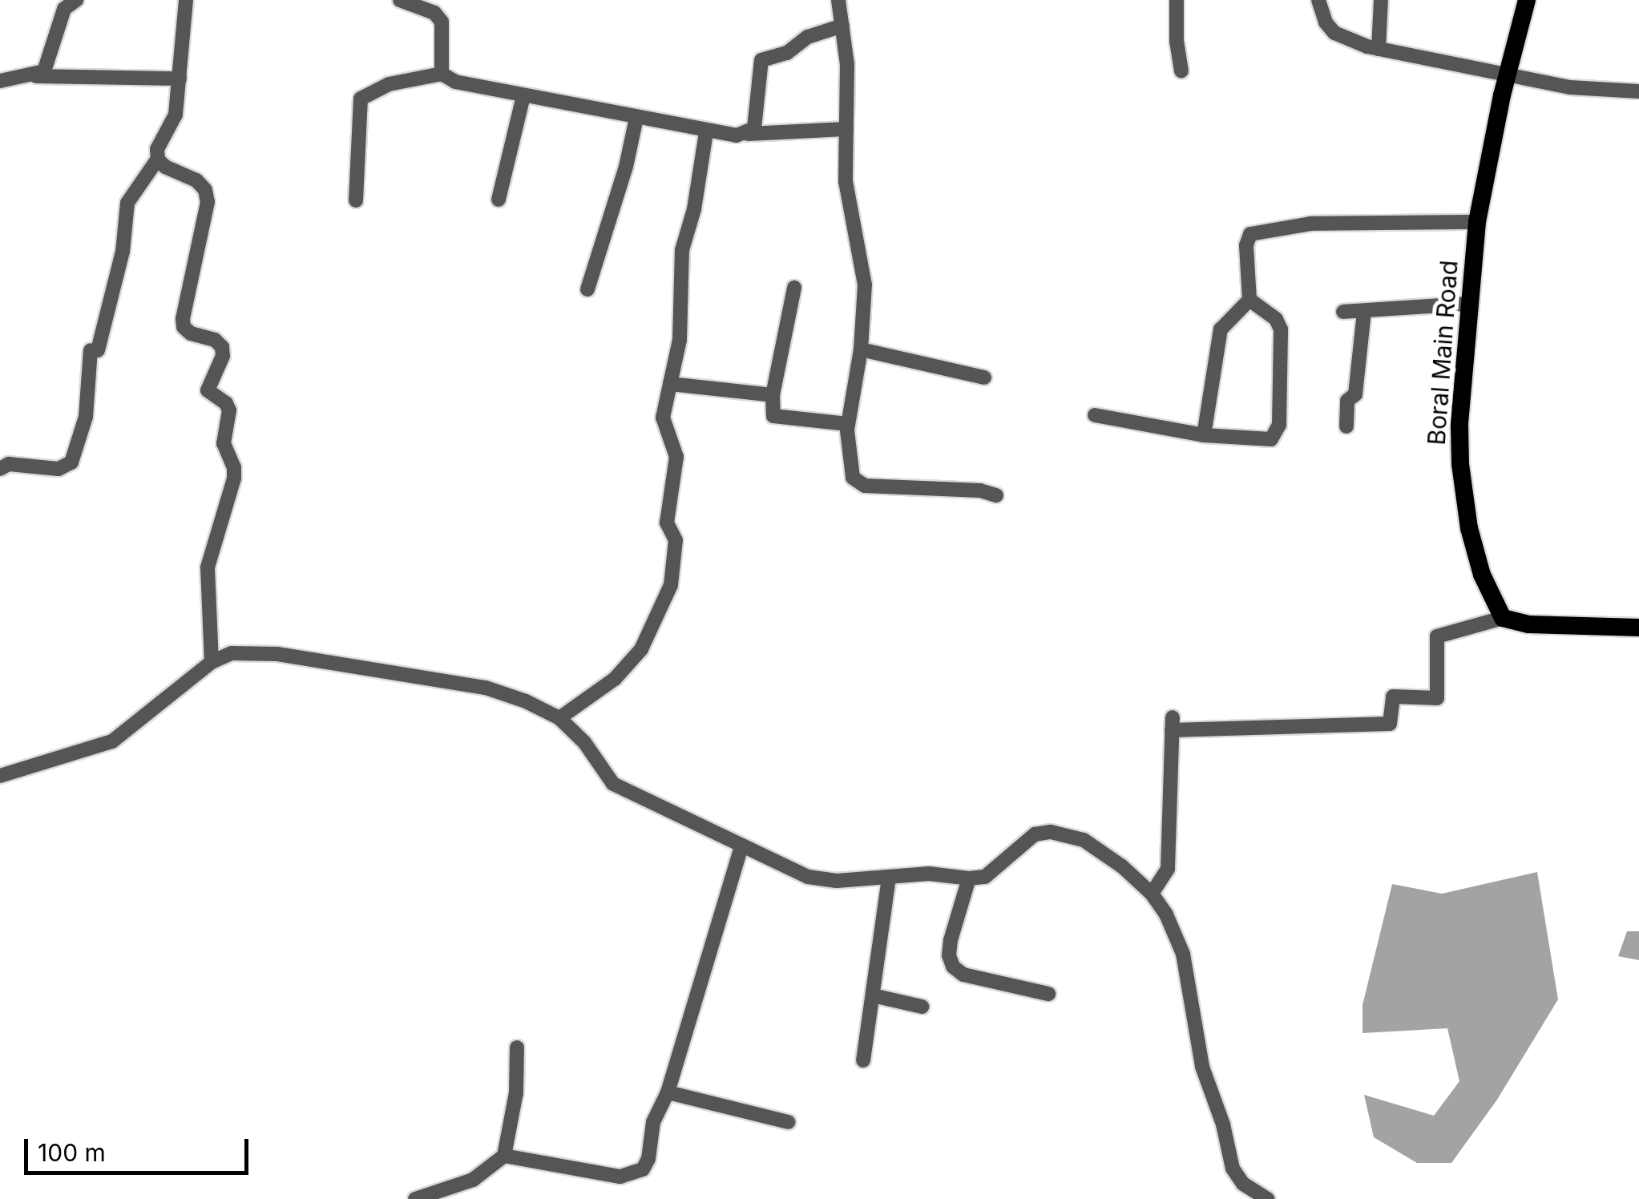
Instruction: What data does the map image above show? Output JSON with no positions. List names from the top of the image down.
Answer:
{
  "streets": {
    "main road": ["Boral Main Road"]
  },
  "scale_bar": "100 m"
}
